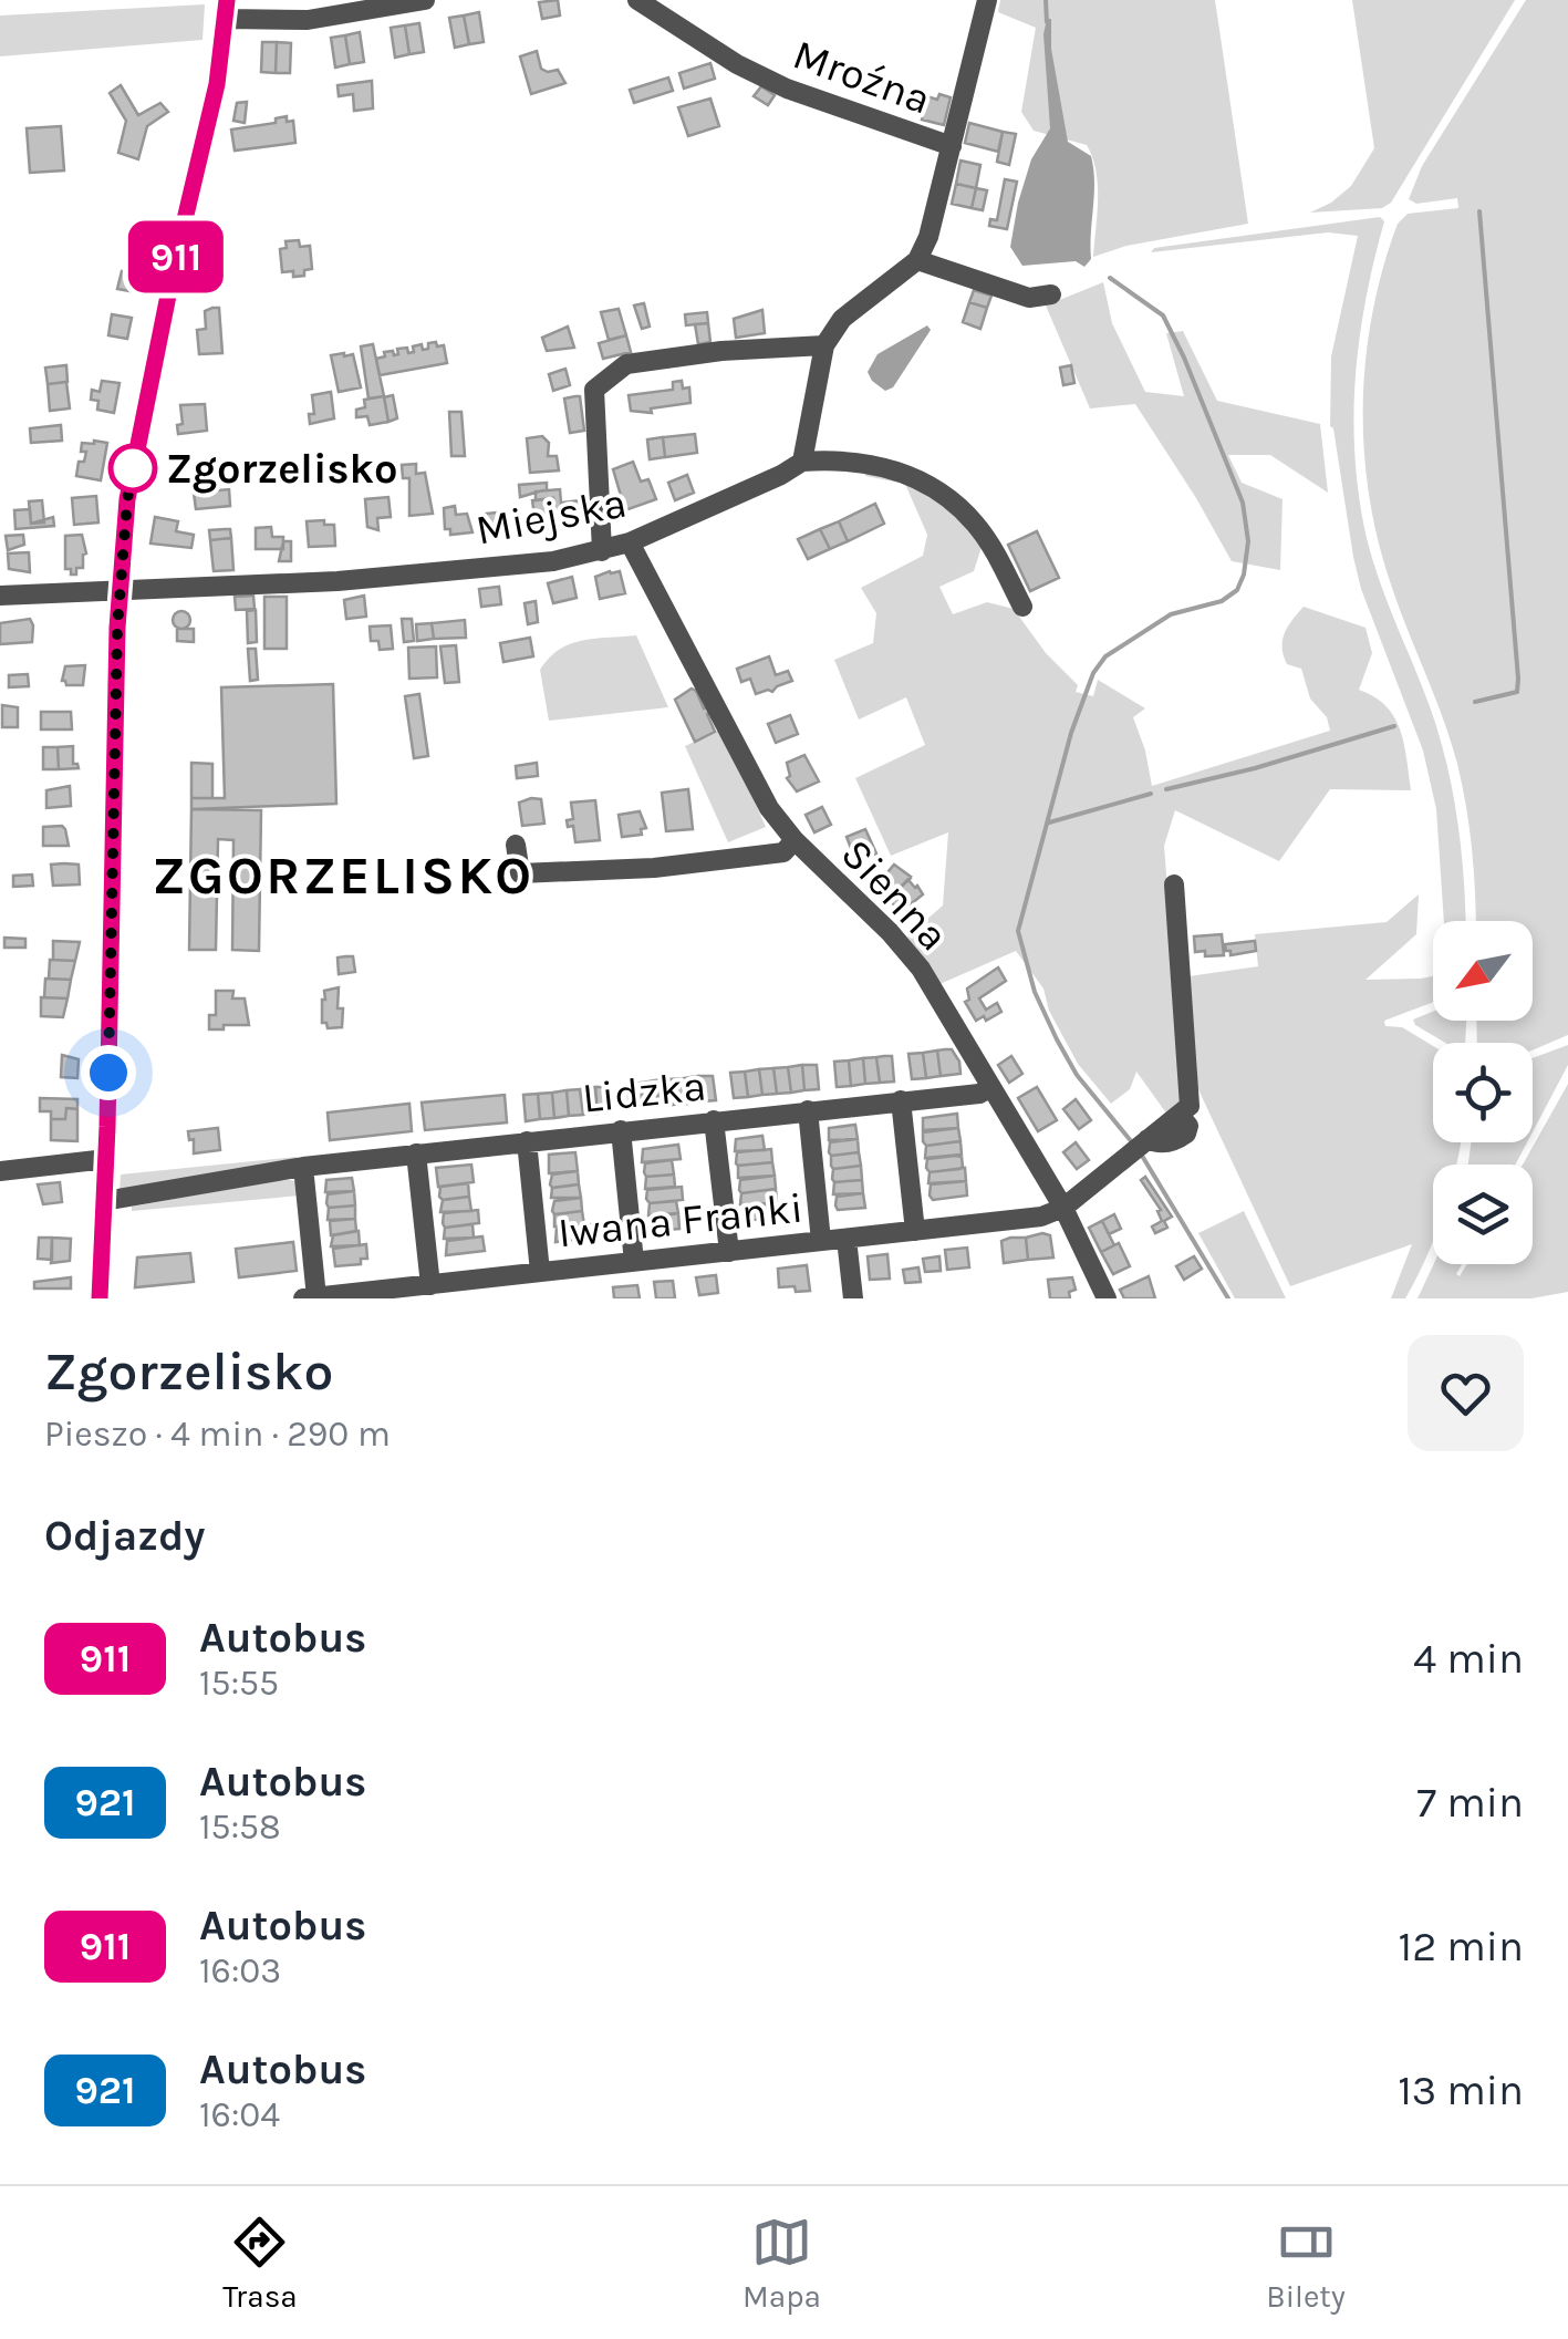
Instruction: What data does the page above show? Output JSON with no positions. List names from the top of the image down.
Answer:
{
  "streets": {
    "street": [
      "Mroźna",
      "Miejska",
      "Sienna",
      "Lidzka",
      "Iwana Franki"
    ]
  },
  "crossings": [
    ["Miejska", "Sienna"],
    ["Sienna", "Lidzka"],
    ["Sienna", "Iwana Franki"]
  ],
  "districts": ["ZGORZELISKO"],
  "places": ["Zgorzelisko"],
  "lines": ["bus line 911"],
  "north": "bottom left",
  "page": {
    "on_map": "911",
    "heading": [
      ["Zgorzelisko", "Pieszo · 4 min · 290 m"],
      "Odjazdy"
    ],
    "list": [
      {
        "mark": "911",
        "name": "Autobus",
        "note": "15:55",
        "value": "4 min"
      },
      {
        "mark": "921",
        "name": "Autobus",
        "note": "15:58",
        "value": "7 min"
      },
      {
        "mark": "911",
        "name": "Autobus",
        "note": "16:03",
        "value": "12 min"
      },
      {
        "mark": "921",
        "name": "Autobus",
        "note": "16:04",
        "value": "13 min"
      }
    ],
    "tabs": ["Trasa", "Mapa", "Bilety"]
  }
}
